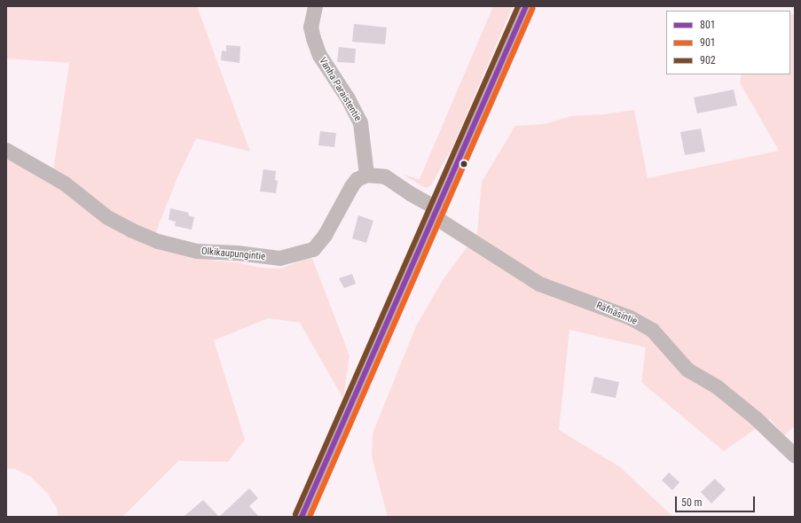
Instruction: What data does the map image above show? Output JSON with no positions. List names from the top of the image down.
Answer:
{
  "streets": {
    "street": ["Vanha Paraistentie", "Olkikaupungintie", "Räfnäsintie"]
  },
  "crossings": [
    ["Vanha Paraistentie", "Olkikaupungintie"]
  ],
  "lines": ["transit line 801", "transit line 902", "transit line 901"],
  "legend": ["801", "901", "902"],
  "scale_bar": "50 m"
}
